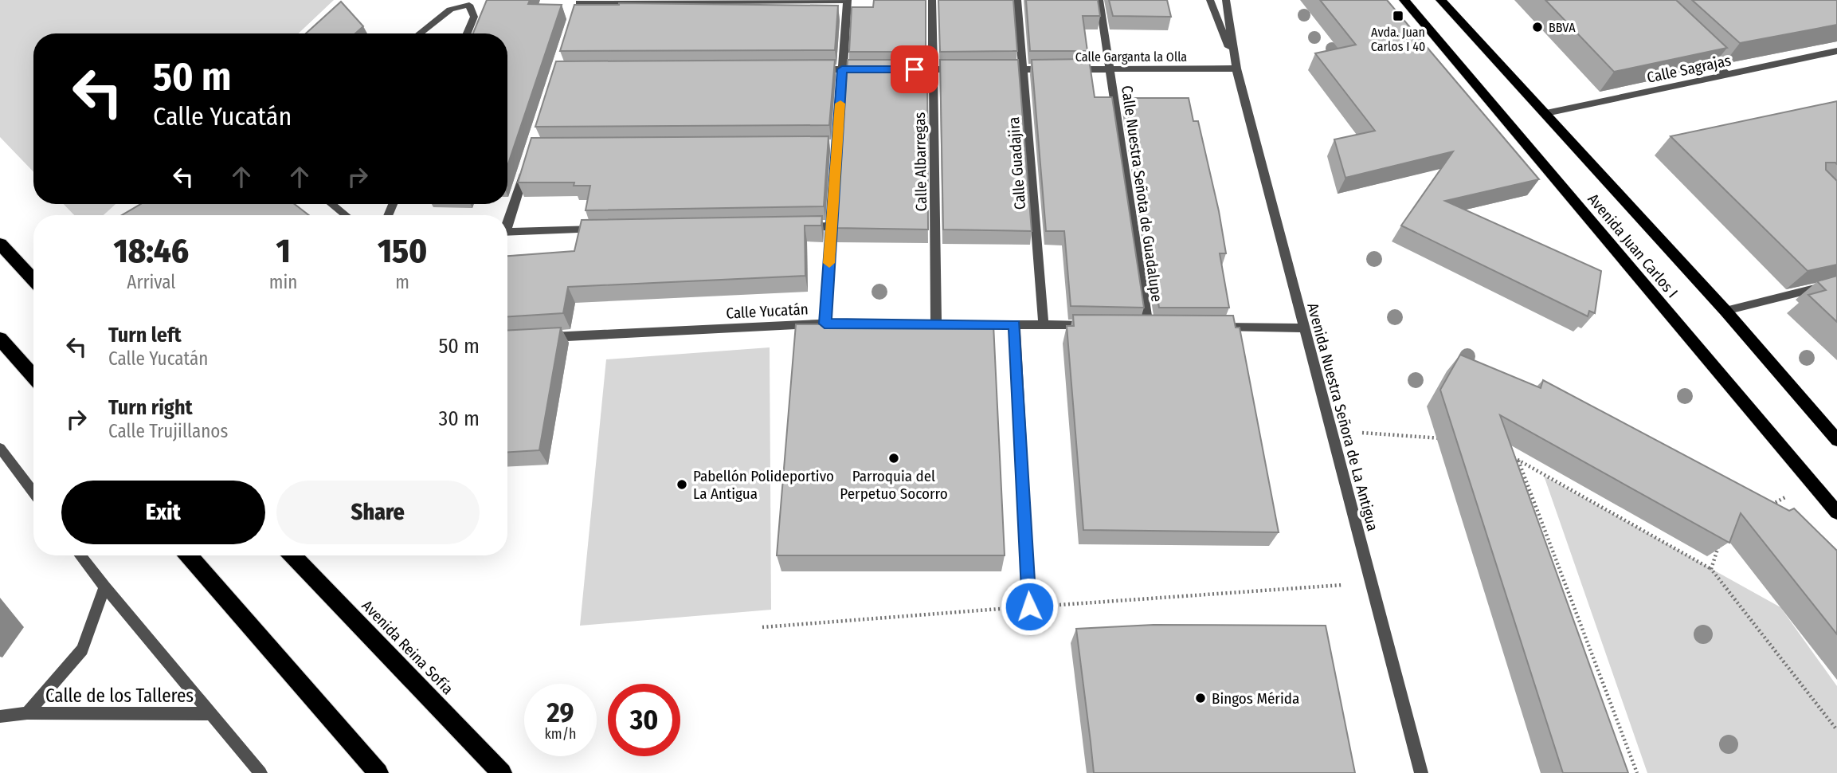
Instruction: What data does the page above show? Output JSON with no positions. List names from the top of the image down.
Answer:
{
  "streets": {
    "highway": ["Avenida Reina Sofía"],
    "main road": ["Avenida Juan Carlos I"],
    "street": [
      "Calle Garganta la Olla",
      "Calle Sagrajas",
      "Calle Albarregas",
      "Calle Guadajira",
      "Calle Nuestra Señota de Guadalupe",
      "Calle Yucatán",
      "Avenida Nuestra Señora de La Antigua",
      "Calle de los Talleres"
    ]
  },
  "crossings": [
    ["Calle Garganta la Olla", "Calle Guadajira"],
    ["Calle Garganta la Olla", "Calle Nuestra Señota de Guadalupe"],
    ["Calle Garganta la Olla", "Avenida Nuestra Señora de La Antigua"],
    ["Calle Sagrajas", "Avenida Juan Carlos I"],
    ["Calle Albarregas", "Calle Yucatán"],
    ["Calle Guadajira", "Calle Yucatán"]
  ],
  "places": {
    "transit": ["Avda. Juan Carlos I 40"],
    "other": [
      "BBVA",
      "Parroquia del Perpetuo Socorro",
      "Pabellón Polideportivo La Antigua",
      "Bingos Mérida"
    ]
  },
  "page": {
    "turn": ["50 m", "Calle Yucatán"],
    "eta": [
      "18:46",
      "Arrival",
      "1",
      "min",
      "150",
      "m"
    ],
    "list": [
      {
        "name": "Turn left",
        "note": "Calle Yucatán",
        "value": "50 m"
      },
      {
        "name": "Turn right",
        "note": "Calle Trujillanos",
        "value": "30 m"
      }
    ],
    "buttons": ["Exit", "Share"],
    "speed": "29 km/h",
    "limit": "30"
  }
}
